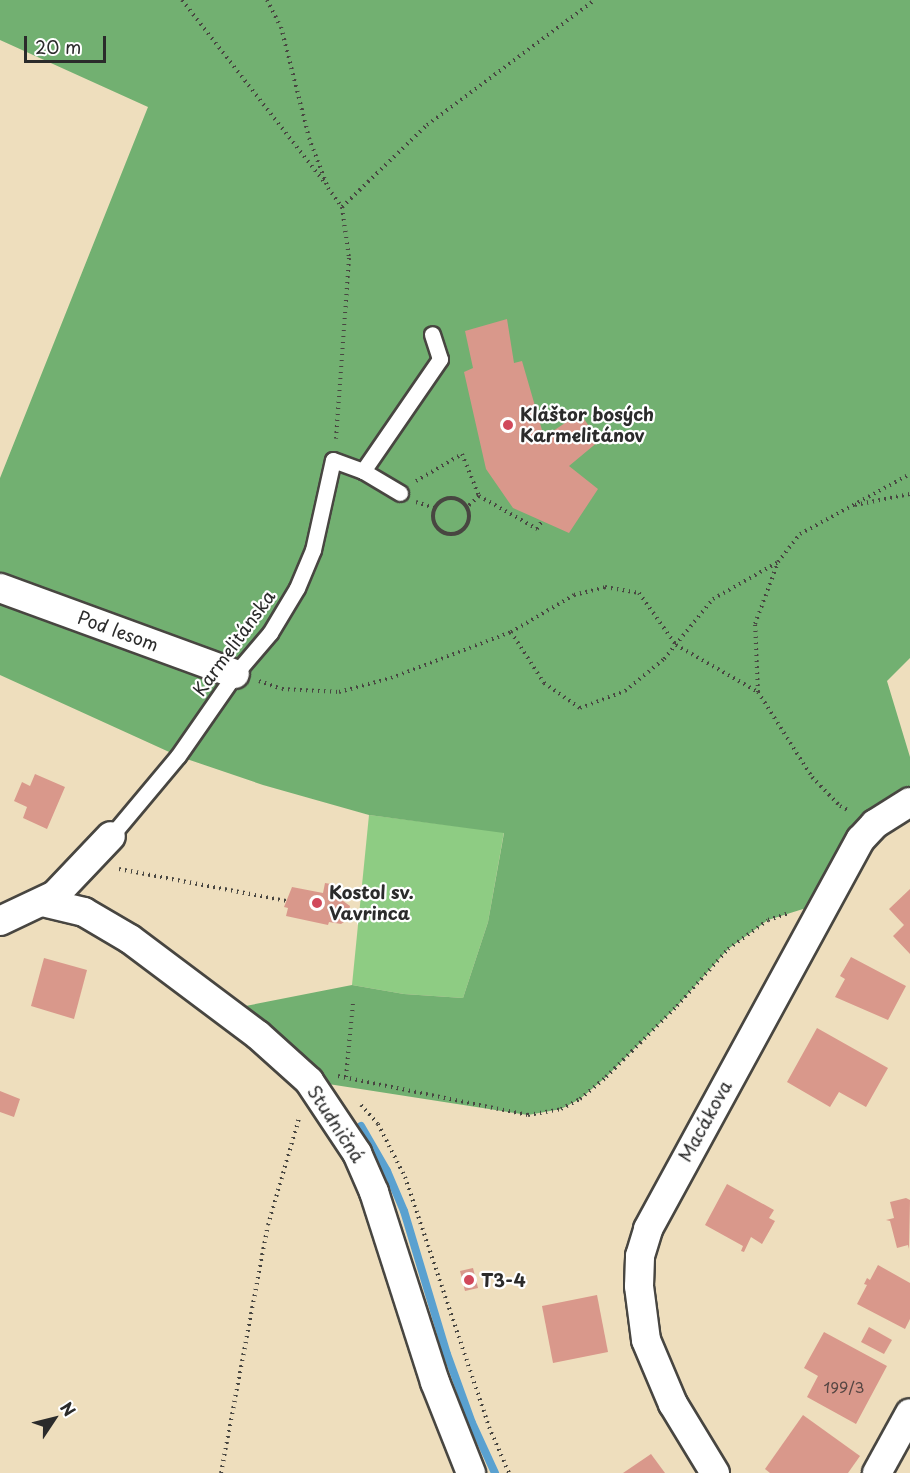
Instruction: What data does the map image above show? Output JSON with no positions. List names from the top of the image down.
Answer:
{
  "streets": {
    "street": ["Pod lesom", "Macákova", "Studničná"],
    "lane": ["Karmelitánska"]
  },
  "crossings": [
    ["Pod lesom", "Karmelitánska"]
  ],
  "places": ["Kláštor bosých Karmelitánov", "Kostol sv. Vavrinca", "T3-4"],
  "house_numbers": ["199/3"],
  "scale_bar": "20 m",
  "north": "top right"
}
